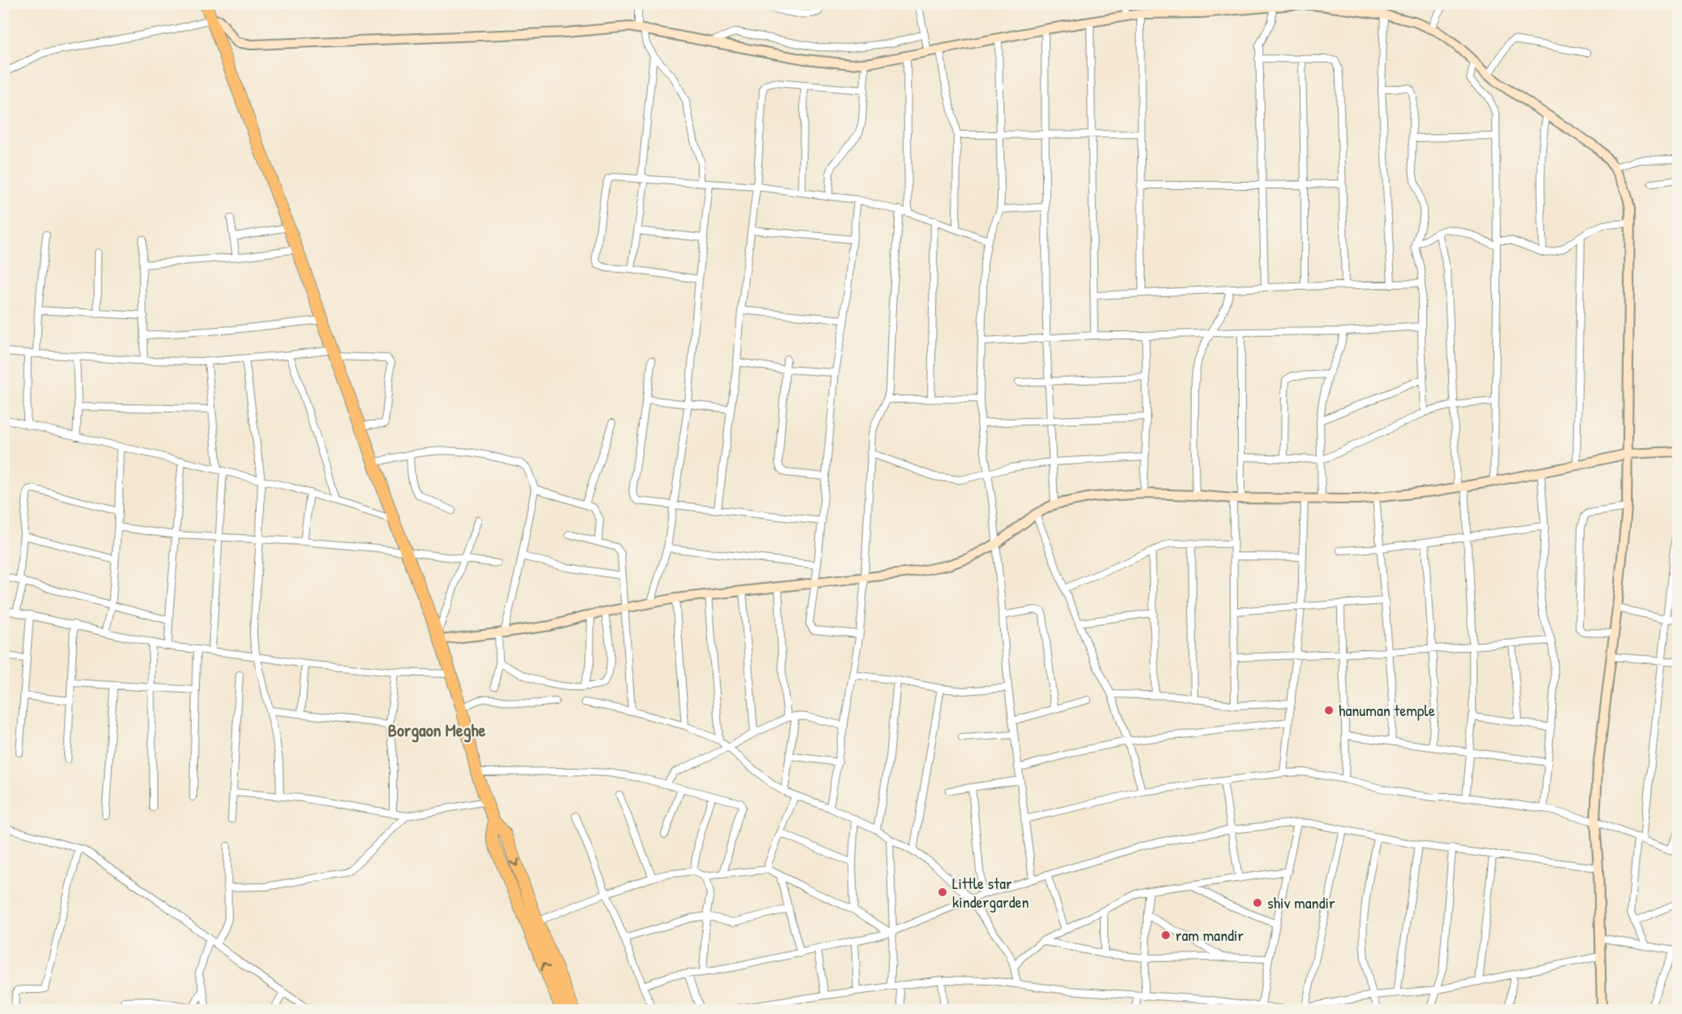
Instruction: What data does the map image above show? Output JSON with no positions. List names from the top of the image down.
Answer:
{
  "districts": ["Borgaon Meghe"],
  "places": [
    "hanuman temple",
    "Little star kindergarden",
    "shiv mandir",
    "ram mandir"
  ]
}
